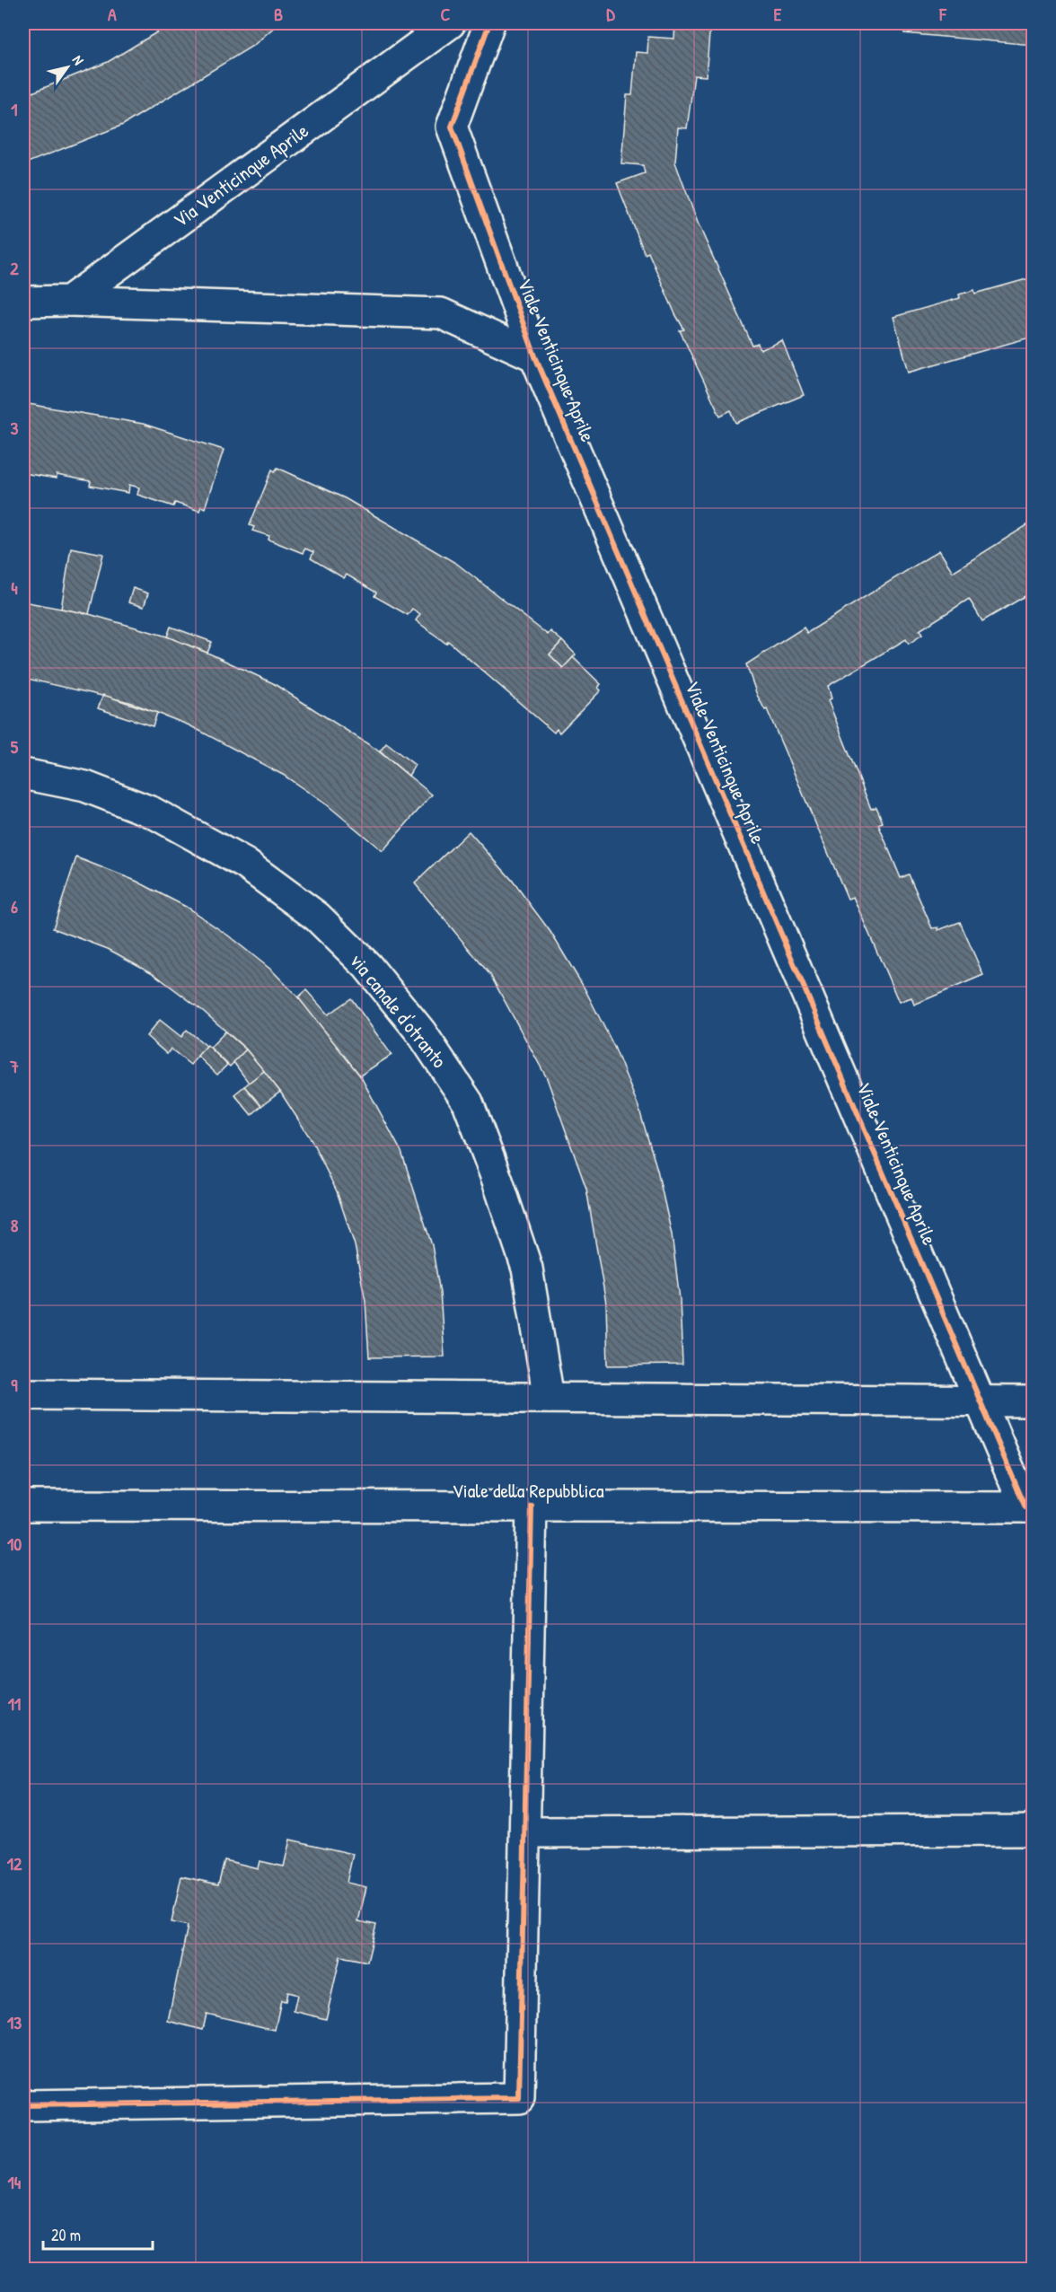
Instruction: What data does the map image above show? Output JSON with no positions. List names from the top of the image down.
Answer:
{
  "streets": {
    "street": [
      "Via Venticinque Aprile",
      "Viale Venticinque Aprile",
      "via canale d'otranto",
      "Viale della Repubblica"
    ]
  },
  "crossings": [
    ["Viale Venticinque Aprile", "Viale della Repubblica"]
  ],
  "scale_bar": "20 m",
  "north": "top right",
  "grid": {
    "columns": [
      "A",
      "B",
      "C",
      "D",
      "E",
      "F"
    ],
    "rows": [
      "1",
      "2",
      "3",
      "4",
      "5",
      "6",
      "7",
      "8",
      "9",
      "10",
      "11",
      "12",
      "13",
      "14"
    ]
  }
}
